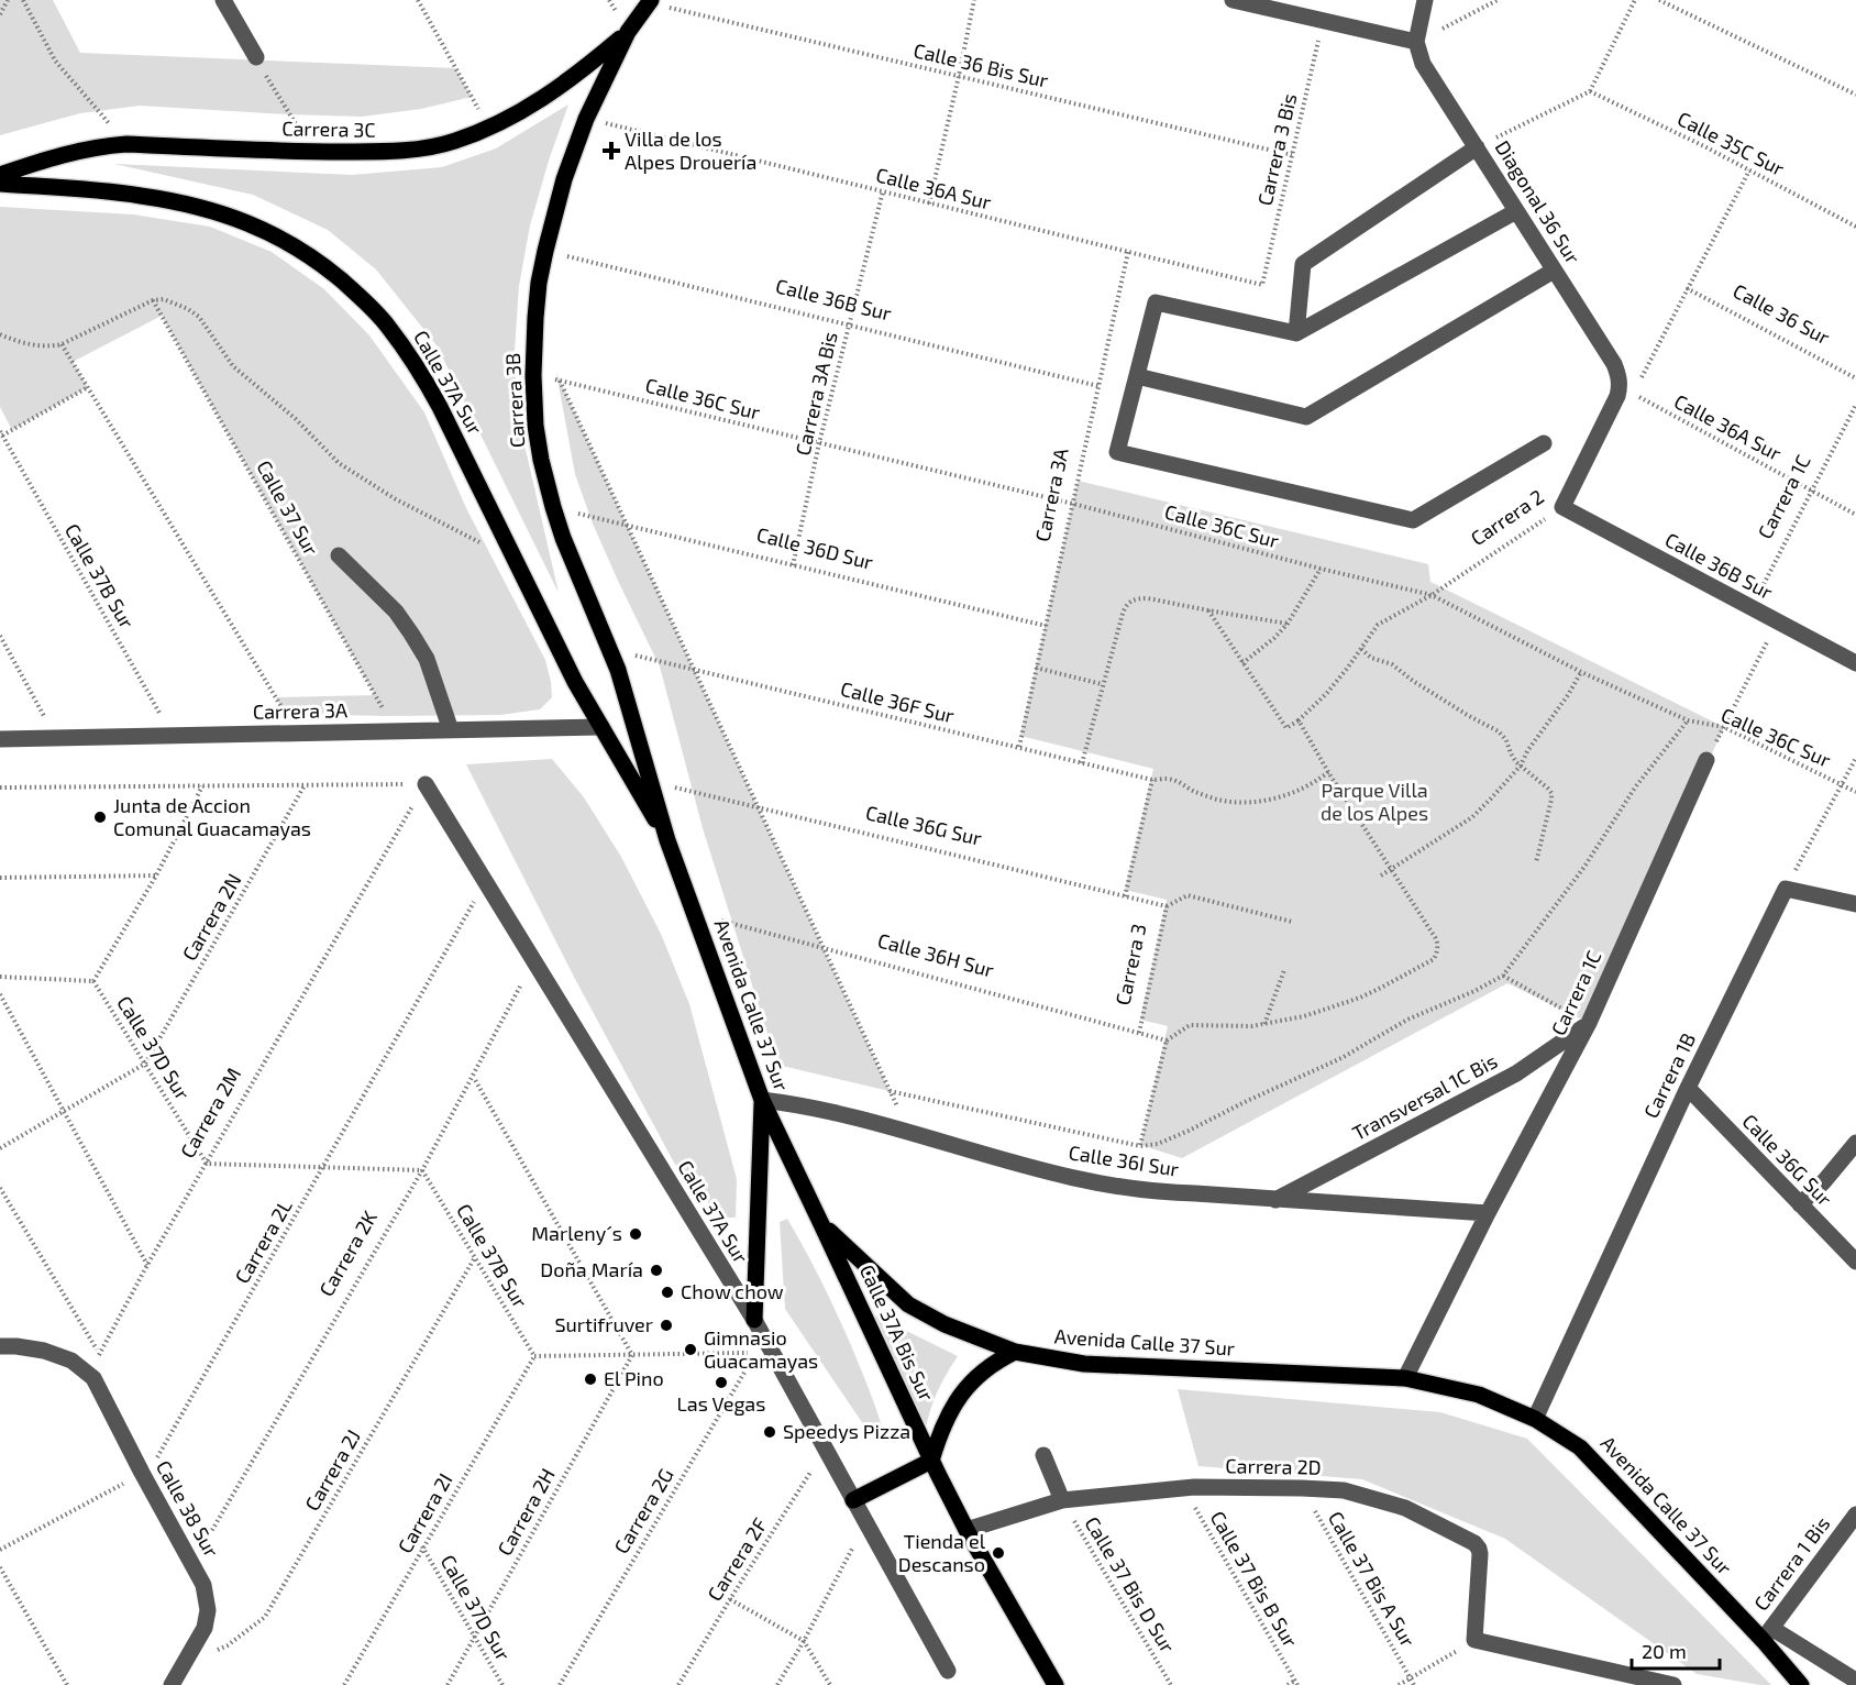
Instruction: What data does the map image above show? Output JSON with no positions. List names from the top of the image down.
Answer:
{
  "streets": {
    "main road": [
      "Carrera 3C",
      "Calle 37A Sur",
      "Carrera 3B",
      "Avenida Calle 37 Sur",
      "Calle 37A Bis Sur"
    ],
    "street": [
      "Diagonal 36 Sur",
      "Calle 36B Sur",
      "Carrera 3A",
      "Carrera 1C",
      "Carrera 2",
      "Calle 36G Sur",
      "Carrera 1B",
      "Transversal 1C Bis",
      "Calle 36I Sur",
      "Carrera 2D",
      "Calle 38 Sur",
      "Carrera 1 Bis"
    ],
    "path": [
      "Calle 36 Bis Sur",
      "Calle 35C Sur",
      "Carrera 3 Bis",
      "Calle 36A Sur",
      "Calle 36 Sur",
      "Carrera 3A Bis",
      "Calle 36C Sur",
      "Calle 37 Sur",
      "Calle 36D Sur",
      "Calle 37B Sur",
      "Calle 36F Sur",
      "Carrera 2N",
      "Calle 36H Sur",
      "Carrera 3",
      "Calle 37D Sur",
      "Carrera 2M",
      "Carrera 2L",
      "Carrera 2K",
      "Carrera 2J",
      "Carrera 2G",
      "Carrera 2H",
      "Carrera 2I",
      "Carrera 2F",
      "Calle 37 Bis B Sur",
      "Calle 37 Bis A Sur",
      "Calle 37 Bis D Sur"
    ]
  },
  "crossings": [
    ["Calle 36 Bis Sur", "Carrera 3 Bis"],
    ["Calle 36 Bis Sur", "Carrera 3B"],
    ["Carrera 3C", "Carrera 3B"],
    ["Carrera 3 Bis", "Calle 36A Sur"],
    ["Calle 36A Sur", "Diagonal 36 Sur"],
    ["Calle 36A Sur", "Carrera 3A Bis"],
    ["Calle 36A Sur", "Carrera 3A"],
    ["Calle 36A Sur", "Carrera 1C"],
    ["Calle 36A Sur", "Carrera 2"],
    ["Diagonal 36 Sur", "Carrera 2"],
    ["Calle 36B Sur", "Carrera 3A Bis"],
    ["Calle 36B Sur", "Carrera 3A"],
    ["Calle 36B Sur", "Carrera 1C"],
    ["Calle 36B Sur", "Carrera 2"],
    ["Calle 37A Sur", "Carrera 3B"],
    ["Calle 37A Sur", "Carrera 3A"],
    ["Calle 37A Sur", "Avenida Calle 37 Sur"],
    ["Calle 37A Sur", "Carrera 2M"],
    ["Calle 37A Sur", "Carrera 2L"],
    ["Calle 37A Sur", "Carrera 2K"],
    ["Calle 37A Sur", "Carrera 2F"],
    ["Carrera 3A Bis", "Calle 36C Sur"],
    ["Carrera 3A Bis", "Calle 36D Sur"],
    ["Calle 36C Sur", "Carrera 3A"],
    ["Calle 36C Sur", "Carrera 2"],
    ["Carrera 3B", "Avenida Calle 37 Sur"],
    ["Carrera 3A", "Calle 37 Sur"],
    ["Carrera 3A", "Calle 36D Sur"],
    ["Carrera 3A", "Calle 37B Sur"],
    ["Carrera 3A", "Calle 36F Sur"],
    ["Carrera 1C", "Avenida Calle 37 Sur"],
    ["Carrera 1C", "Transversal 1C Bis"],
    ["Carrera 1C", "Calle 36I Sur"],
    ["Calle 37B Sur", "Carrera 2K"],
    ["Calle 37B Sur", "Carrera 2J"],
    ["Calle 37B Sur", "Carrera 2I"],
    ["Calle 36F Sur", "Carrera 3"],
    ["Calle 36G Sur", "Carrera 3"],
    ["Calle 36G Sur", "Carrera 1B"],
    ["Carrera 2N", "Calle 37D Sur"],
    ["Calle 36H Sur", "Carrera 3"],
    ["Calle 36H Sur", "Avenida Calle 37 Sur"],
    ["Avenida Calle 37 Sur", "Carrera 1B"],
    ["Avenida Calle 37 Sur", "Calle 36I Sur"],
    ["Avenida Calle 37 Sur", "Calle 37A Bis Sur"],
    ["Avenida Calle 37 Sur", "Carrera 1 Bis"],
    ["Calle 37D Sur", "Carrera 2M"],
    ["Calle 37D Sur", "Carrera 2H"],
    ["Calle 37D Sur", "Carrera 2I"],
    ["Transversal 1C Bis", "Calle 36I Sur"],
    ["Carrera 2M", "Calle 38 Sur"],
    ["Carrera 2L", "Calle 38 Sur"],
    ["Carrera 2K", "Calle 38 Sur"],
    ["Carrera 2D", "Calle 37 Bis B Sur"],
    ["Carrera 2D", "Calle 37 Bis A Sur"],
    ["Carrera 2D", "Calle 37 Bis D Sur"],
    ["Carrera 2J", "Calle 38 Sur"],
    ["Carrera 2G", "Carrera 2H"]
  ],
  "parks": ["Parque Villa de los Alpes"],
  "places": {
    "health": ["Villa de los Alpes Drouería"],
    "other": [
      "Junta de Accion Comunal Guacamayas",
      "Marleny´s",
      "Doña María",
      "Chow chow",
      "Surtifruver",
      "Gimnasio Guacamayas",
      "El Pino",
      "Las Vegas",
      "Speedys Pizza",
      "Tienda el Descanso"
    ]
  },
  "scale_bar": "20 m"
}
